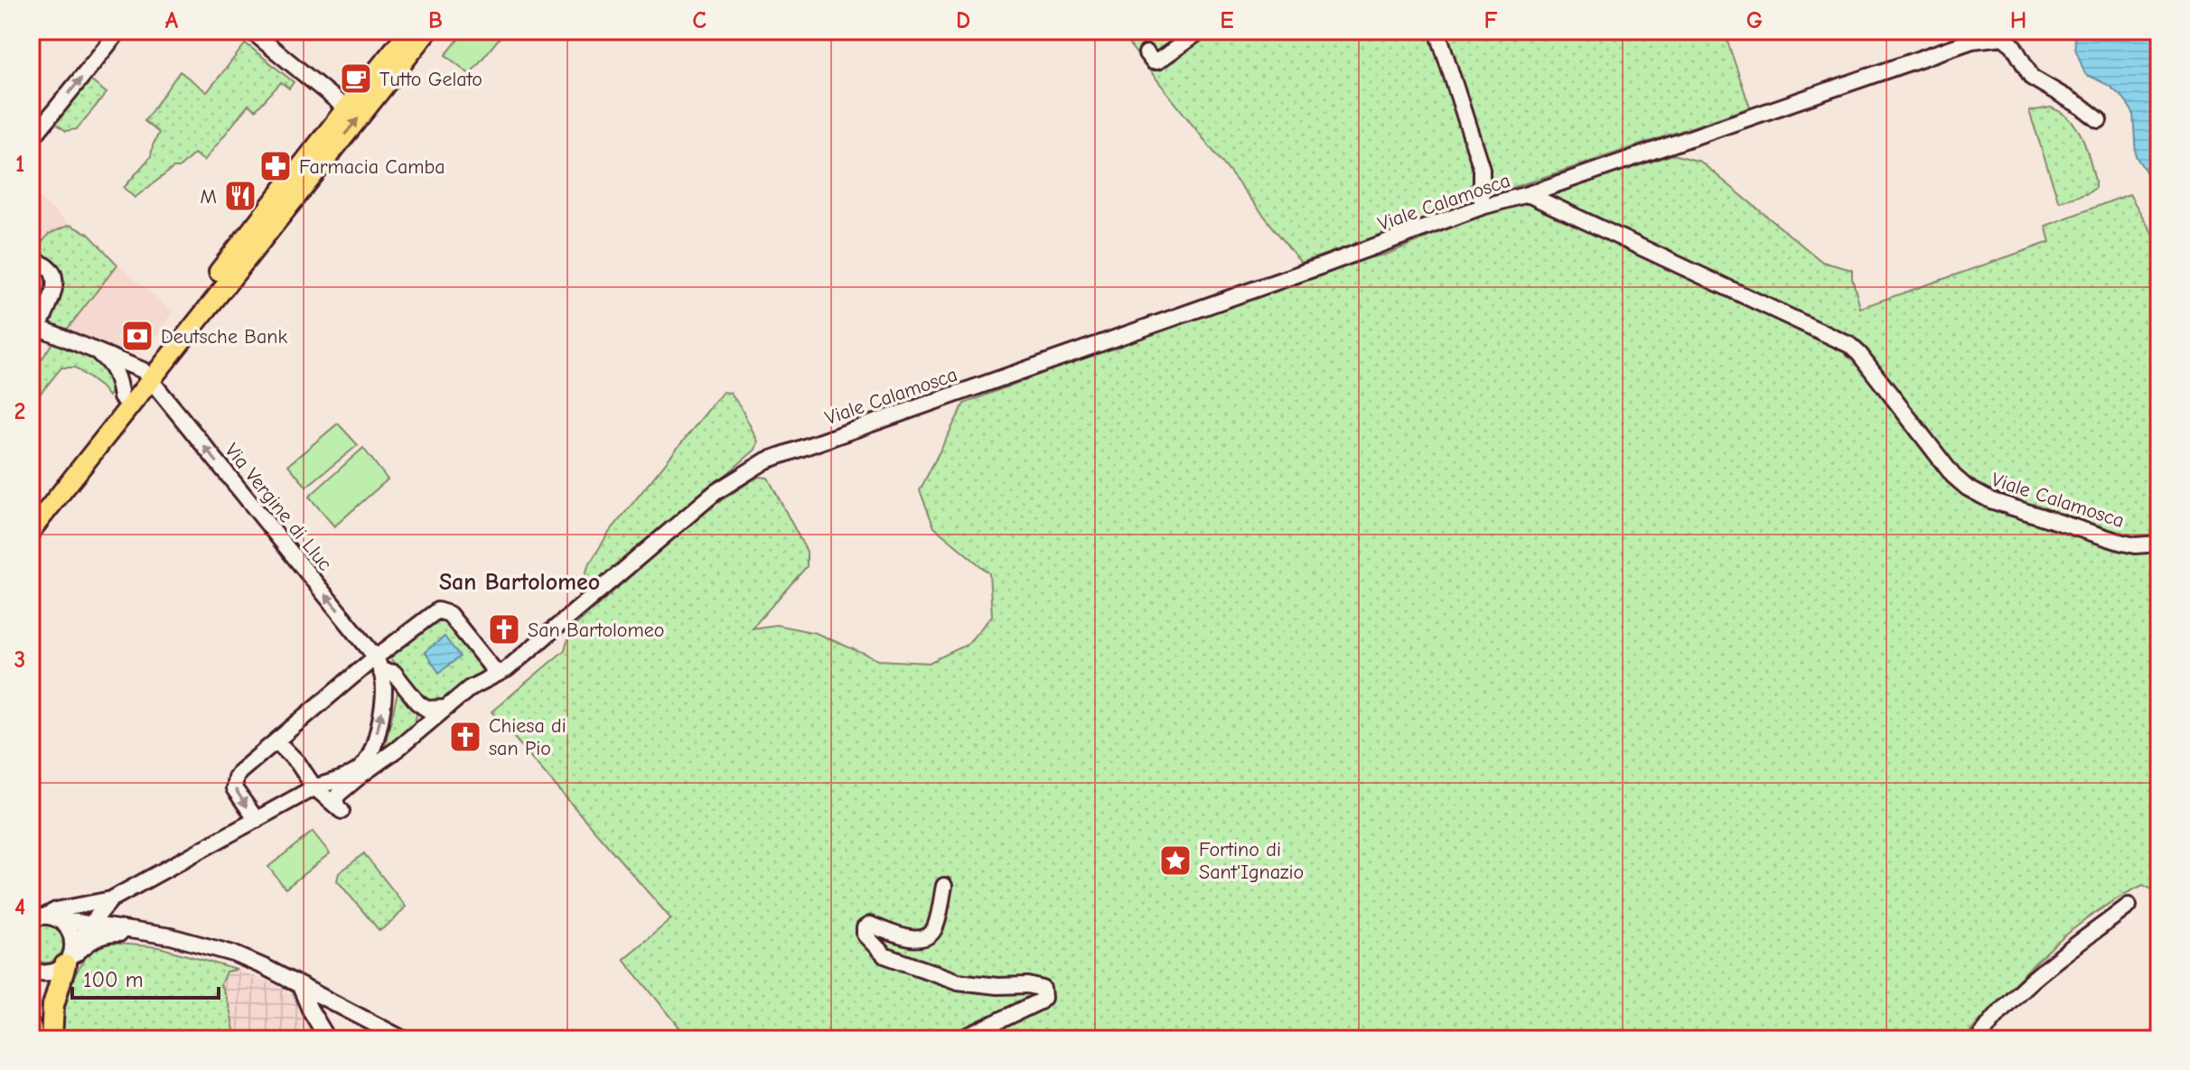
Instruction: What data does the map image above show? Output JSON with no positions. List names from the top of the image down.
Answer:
{
  "streets": {
    "street": ["Viale Calamosca", "Via Vergine di Lluc"]
  },
  "crossings": [
    ["Viale Calamosca", "Via Vergine di Lluc"]
  ],
  "one_way": ["Via Vergine di Lluc"],
  "districts": ["San Bartolomeo"],
  "places": {
    "cafe": ["Tutto Gelato"],
    "pharmacy": ["Farmacia Camba"],
    "restaurant": ["M"],
    "bank": ["Deutsche Bank"],
    "church": ["San Bartolomeo", "Chiesa di san Pio"],
    "place": ["Fortino di Sant'Ignazio"]
  },
  "scale_bar": "100 m",
  "grid": {
    "columns": [
      "A",
      "B",
      "C",
      "D",
      "E",
      "F",
      "G",
      "H"
    ],
    "rows": [
      "1",
      "2",
      "3",
      "4"
    ]
  }
}
